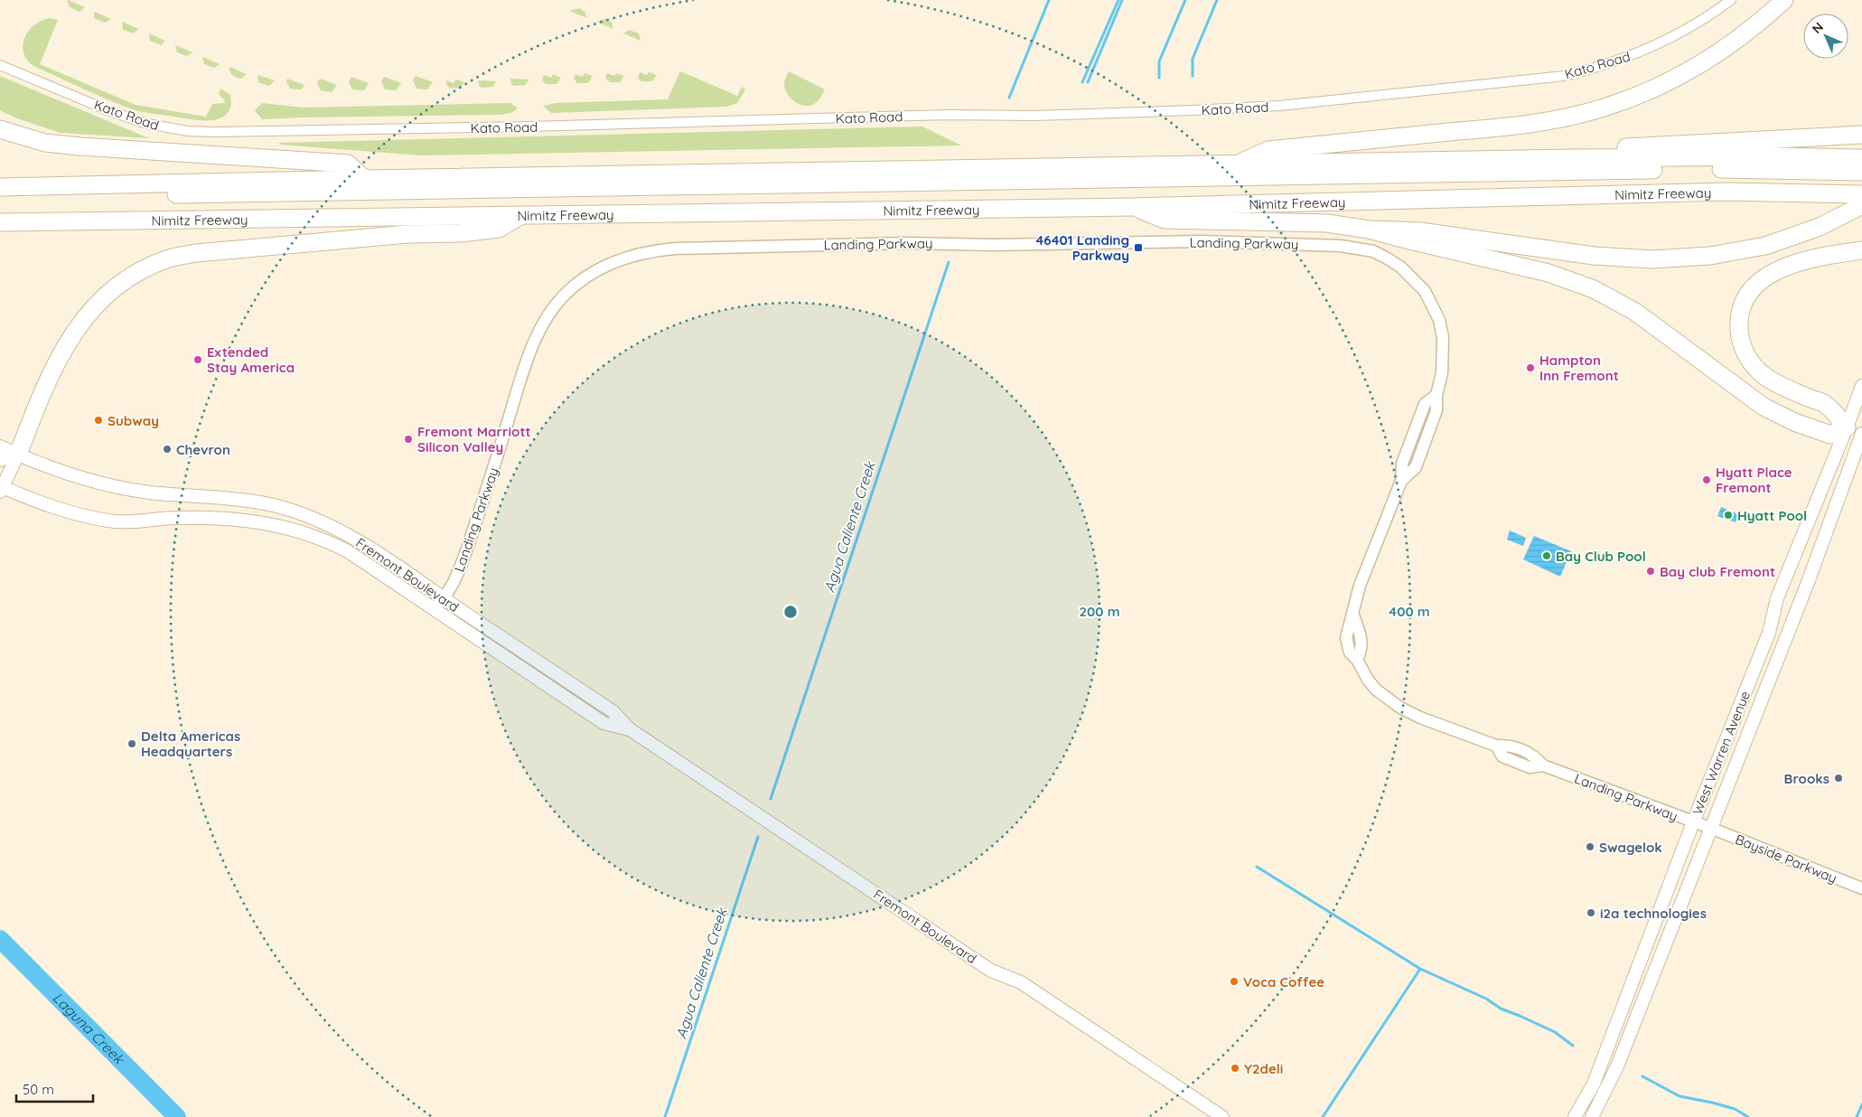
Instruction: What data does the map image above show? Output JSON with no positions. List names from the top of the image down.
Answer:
{
  "streets": {
    "highway": ["Nimitz Freeway"],
    "main road": ["Fremont Boulevard", "West Warren Avenue"],
    "street": ["Kato Road", "Landing Parkway", "Bayside Parkway"]
  },
  "crossings": [
    ["Landing Parkway", "Fremont Boulevard"],
    ["Landing Parkway", "West Warren Avenue"],
    ["Landing Parkway", "Bayside Parkway"],
    ["West Warren Avenue", "Bayside Parkway"]
  ],
  "water": ["Agua Caliente Creek", "Laguna Creek"],
  "places": {
    "transit": ["46401 Landing Parkway"],
    "other": [
      "Extended Stay America",
      "Hampton Inn Fremont",
      "Subway",
      "Fremont Marriott Silicon Valley",
      "Chevron",
      "Hyatt Place Fremont",
      "Hyatt Pool",
      "Bay Club Pool",
      "Bay club Fremont",
      "Delta Americas Headquarters",
      "Brooks",
      "Swagelok",
      "i2a technologies",
      "Voca Coffee",
      "Y2deli"
    ]
  },
  "scale_bar": "50 m",
  "north": "top left",
  "rings": ["200 m", "400 m"]
}
